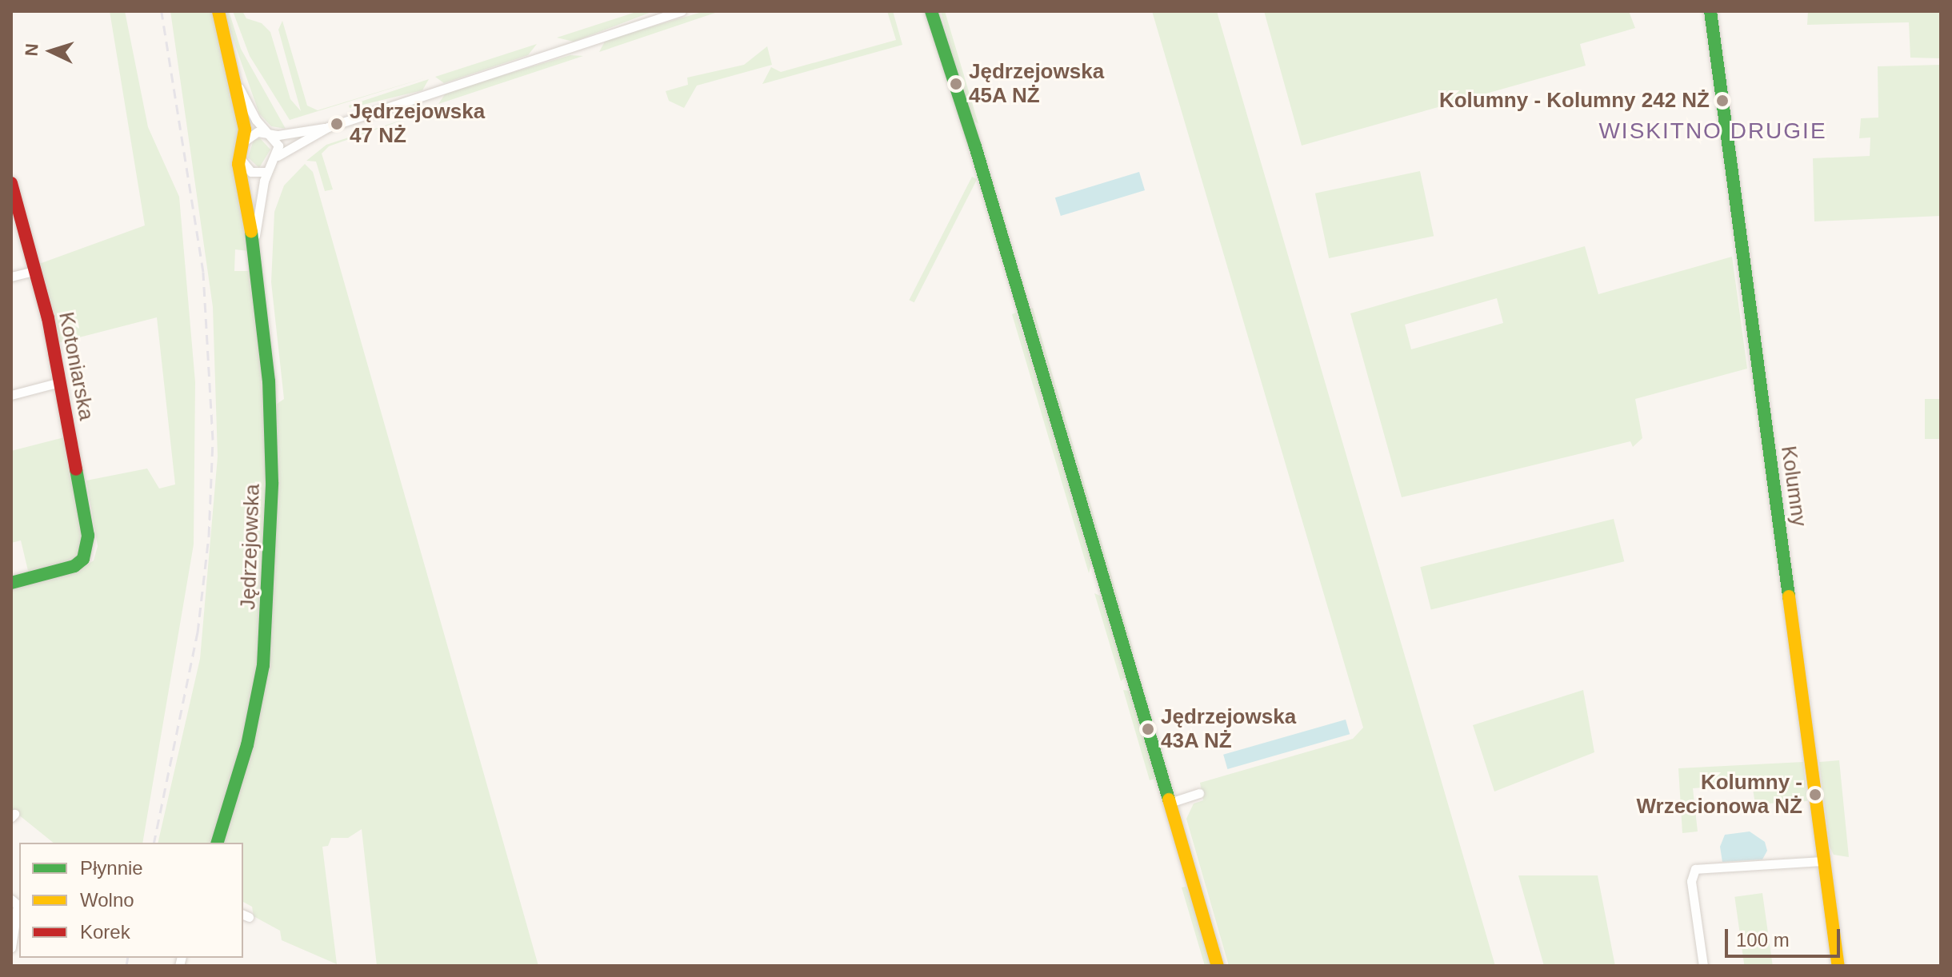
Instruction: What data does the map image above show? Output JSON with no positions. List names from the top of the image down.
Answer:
{
  "streets": {
    "street": ["Kotoniarska", "Kolumny", "Jędrzejowska"]
  },
  "districts": ["WISKITNO DRUGIE"],
  "places": [
    "Jędrzejowska 45A NŻ",
    "Kolumny - Kolumny 242 NŻ",
    "Jędrzejowska 47 NŻ",
    "Jędrzejowska 43A NŻ",
    "Kolumny - Wrzecionowa NŻ"
  ],
  "legend": ["Płynnie", "Wolno", "Korek"],
  "scale_bar": "100 m",
  "north": "left"
}
